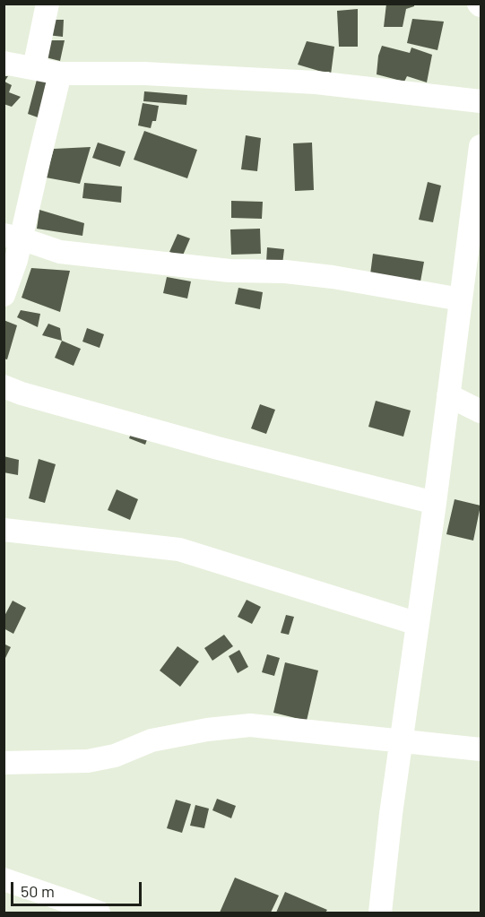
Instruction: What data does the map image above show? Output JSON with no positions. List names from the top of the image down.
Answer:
{
  "scale_bar": "50 m"
}
